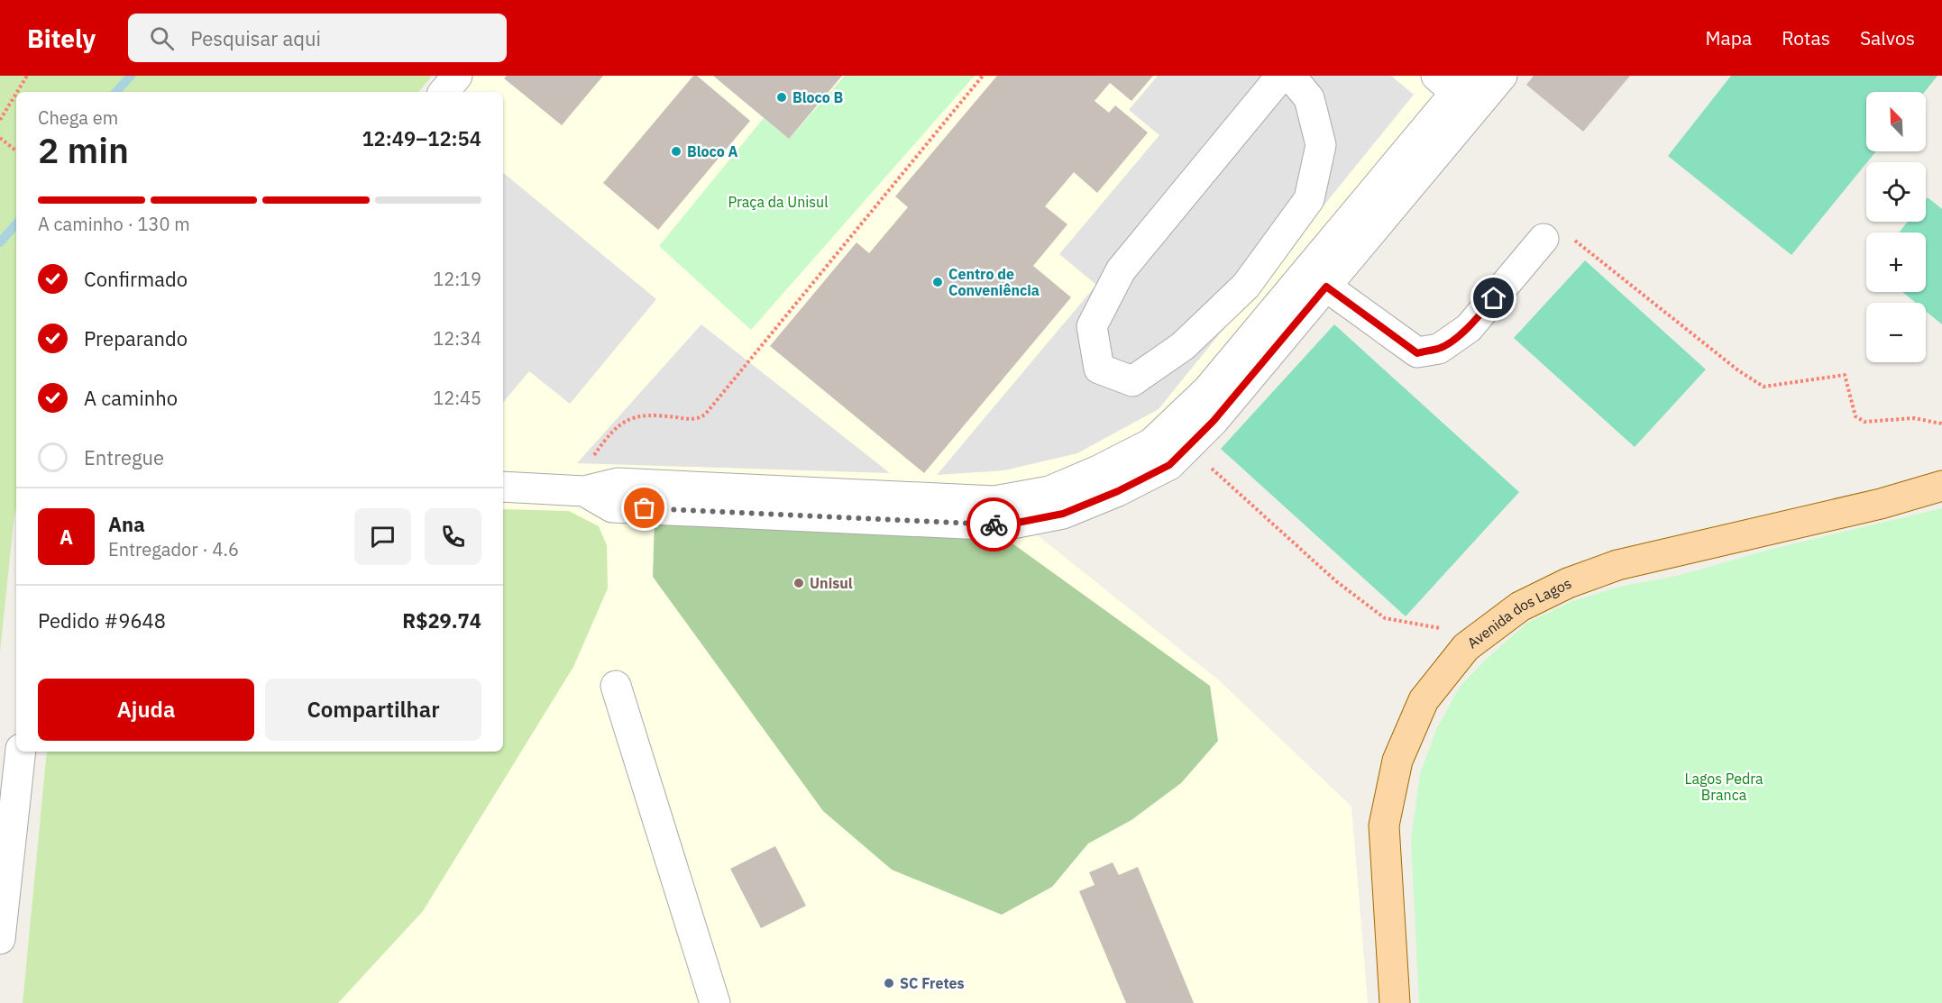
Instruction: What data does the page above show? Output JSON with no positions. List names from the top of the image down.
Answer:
{
  "streets": {
    "main road": ["Avenida dos Lagos"]
  },
  "parks": ["Praça da Unisul", "Lagos Pedra Branca"],
  "places": [
    "Bloco B",
    "Bloco A",
    "Centro de Conveniência",
    "Unisul",
    "SC Fretes"
  ],
  "north": "top left",
  "page": {
    "header": "Bitely",
    "search": "Pesquisar aqui",
    "nav": ["Mapa", "Rotas", "Salvos"],
    "map_buttons": ["+", "−"],
    "heading": ["2 min", "Chega em", "12:49–12:54"],
    "panel": [
      "Ana",
      "Entregador · 4.6",
      "Pedido #9648",
      "R$29.74"
    ],
    "bar": "A caminho · 130 m",
    "list": [
      ["Confirmado", "12:19"],
      ["Preparando", "12:34"],
      ["A caminho", "12:45"],
      "Entregue"
    ],
    "round": "A",
    "buttons": ["Ajuda", "Compartilhar"]
  }
}
